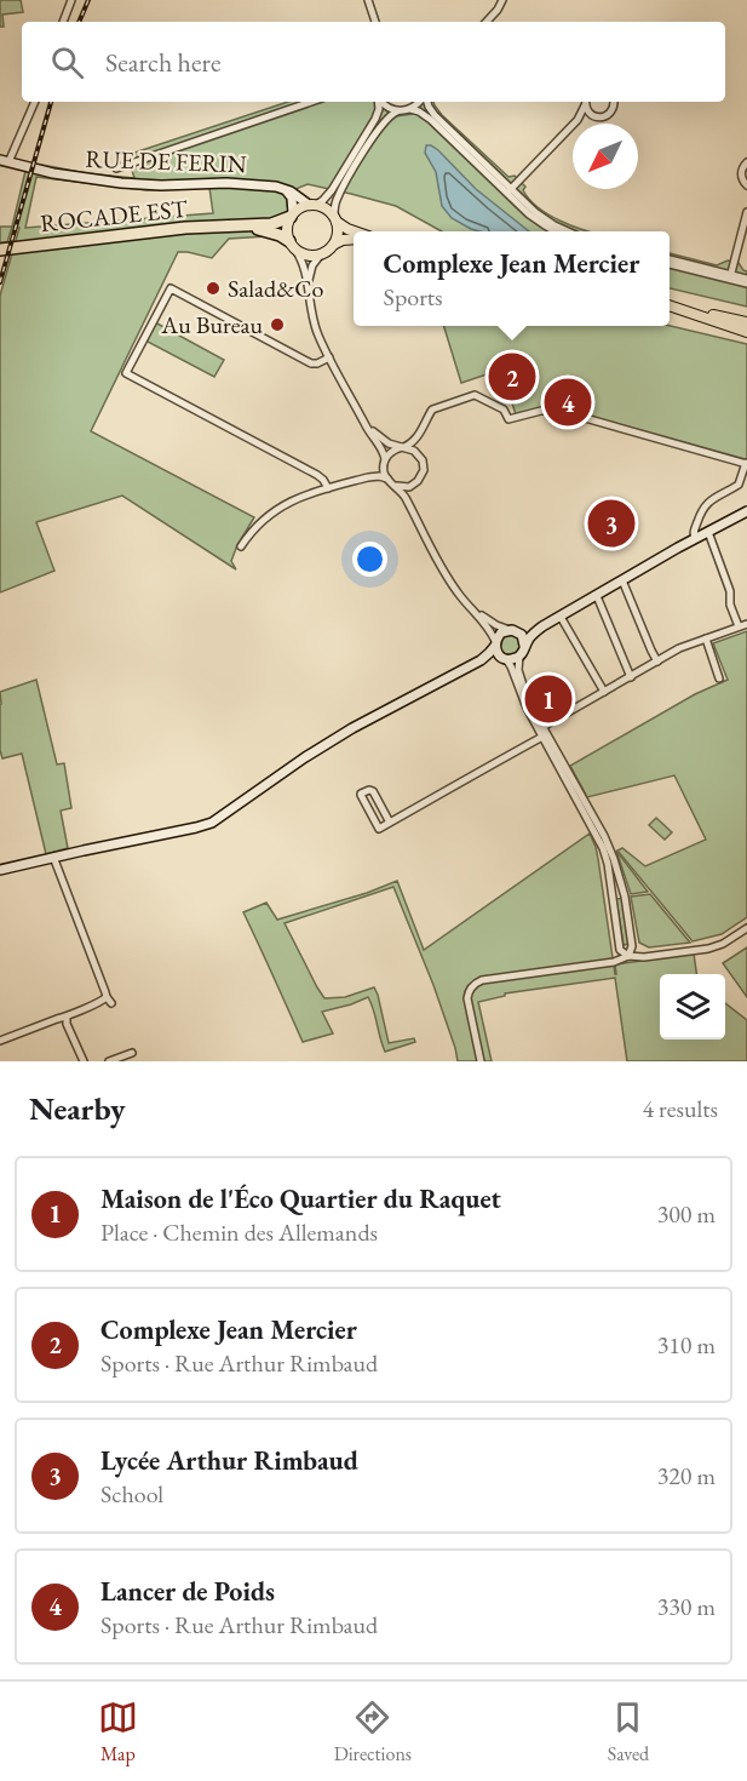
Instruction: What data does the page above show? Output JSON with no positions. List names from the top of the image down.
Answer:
{
  "streets": {
    "highway": ["ROCADE EST"],
    "street": ["RUE DE FERIN"]
  },
  "crossings": [
    ["RUE DE FERIN", "ROCADE EST"]
  ],
  "places": ["Salad&Co", "Au Bureau"],
  "north": "bottom left",
  "page": {
    "search": "Search here",
    "popup": ["Complexe Jean Mercier", "Sports"],
    "pins": [
      "2",
      "4",
      "3",
      "1"
    ],
    "heading": ["Nearby", "4 results"],
    "list": [
      {
        "mark": "1",
        "name": "Maison de l'Éco Quartier du Raquet",
        "note": "Place · Chemin des Allemands",
        "value": "300 m"
      },
      {
        "mark": "2",
        "name": "Complexe Jean Mercier",
        "note": "Sports · Rue Arthur Rimbaud",
        "value": "310 m"
      },
      {
        "mark": "3",
        "name": "Lycée Arthur Rimbaud",
        "note": "School",
        "value": "320 m"
      },
      {
        "mark": "4",
        "name": "Lancer de Poids",
        "note": "Sports · Rue Arthur Rimbaud",
        "value": "330 m"
      }
    ],
    "nav": ["Map", "Directions", "Saved"]
  }
}
